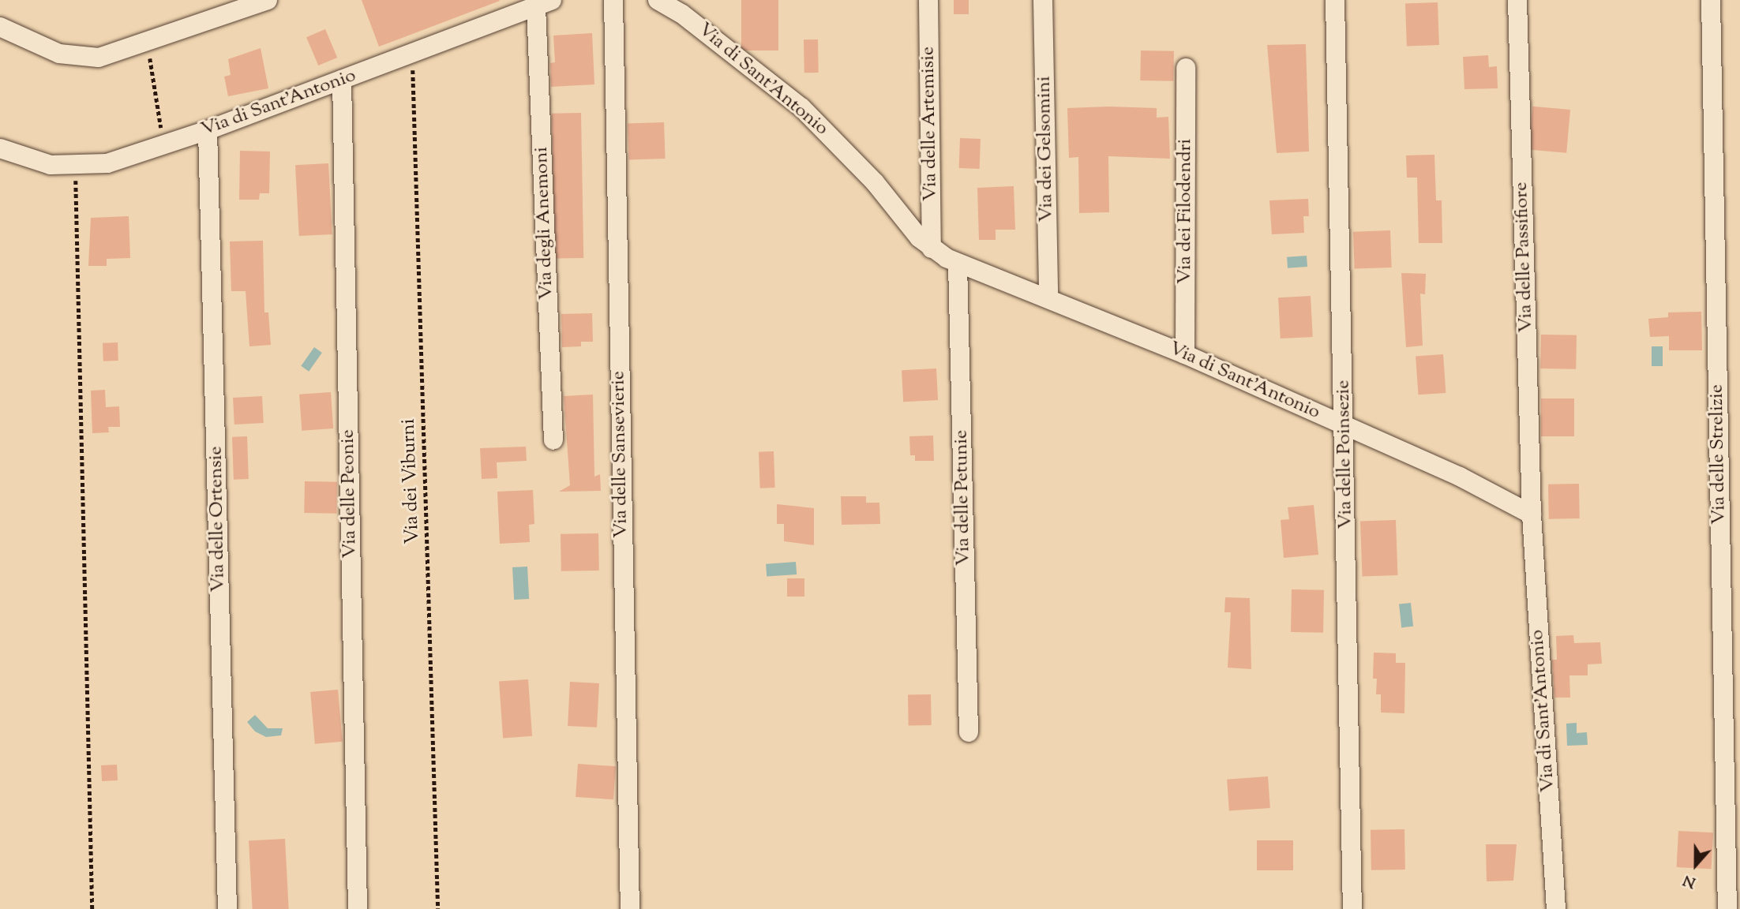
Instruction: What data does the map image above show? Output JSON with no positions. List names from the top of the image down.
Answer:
{
  "streets": {
    "street": [
      "Via di Sant'Antonio",
      "Via delle Artemisie",
      "Via dei Gelsomini",
      "Via dei Filodendri",
      "Via degli Anemoni",
      "Via delle Passifiore",
      "Via delle Sansevierie",
      "Via delle Poinsezie",
      "Via delle Strelizie",
      "Via delle Peonie",
      "Via delle Petunie",
      "Via delle Ortensie"
    ],
    "path": ["Via dei Viburni"]
  },
  "crossings": [
    ["Via di Sant'Antonio", "Via delle Artemisie"],
    ["Via di Sant'Antonio", "Via dei Gelsomini"],
    ["Via di Sant'Antonio", "Via dei Filodendri"],
    ["Via di Sant'Antonio", "Via degli Anemoni"],
    ["Via di Sant'Antonio", "Via delle Passifiore"],
    ["Via di Sant'Antonio", "Via delle Poinsezie"],
    ["Via di Sant'Antonio", "Via dei Viburni"],
    ["Via di Sant'Antonio", "Via delle Peonie"],
    ["Via di Sant'Antonio", "Via delle Petunie"],
    ["Via di Sant'Antonio", "Via delle Ortensie"]
  ],
  "north": "bottom"
}
